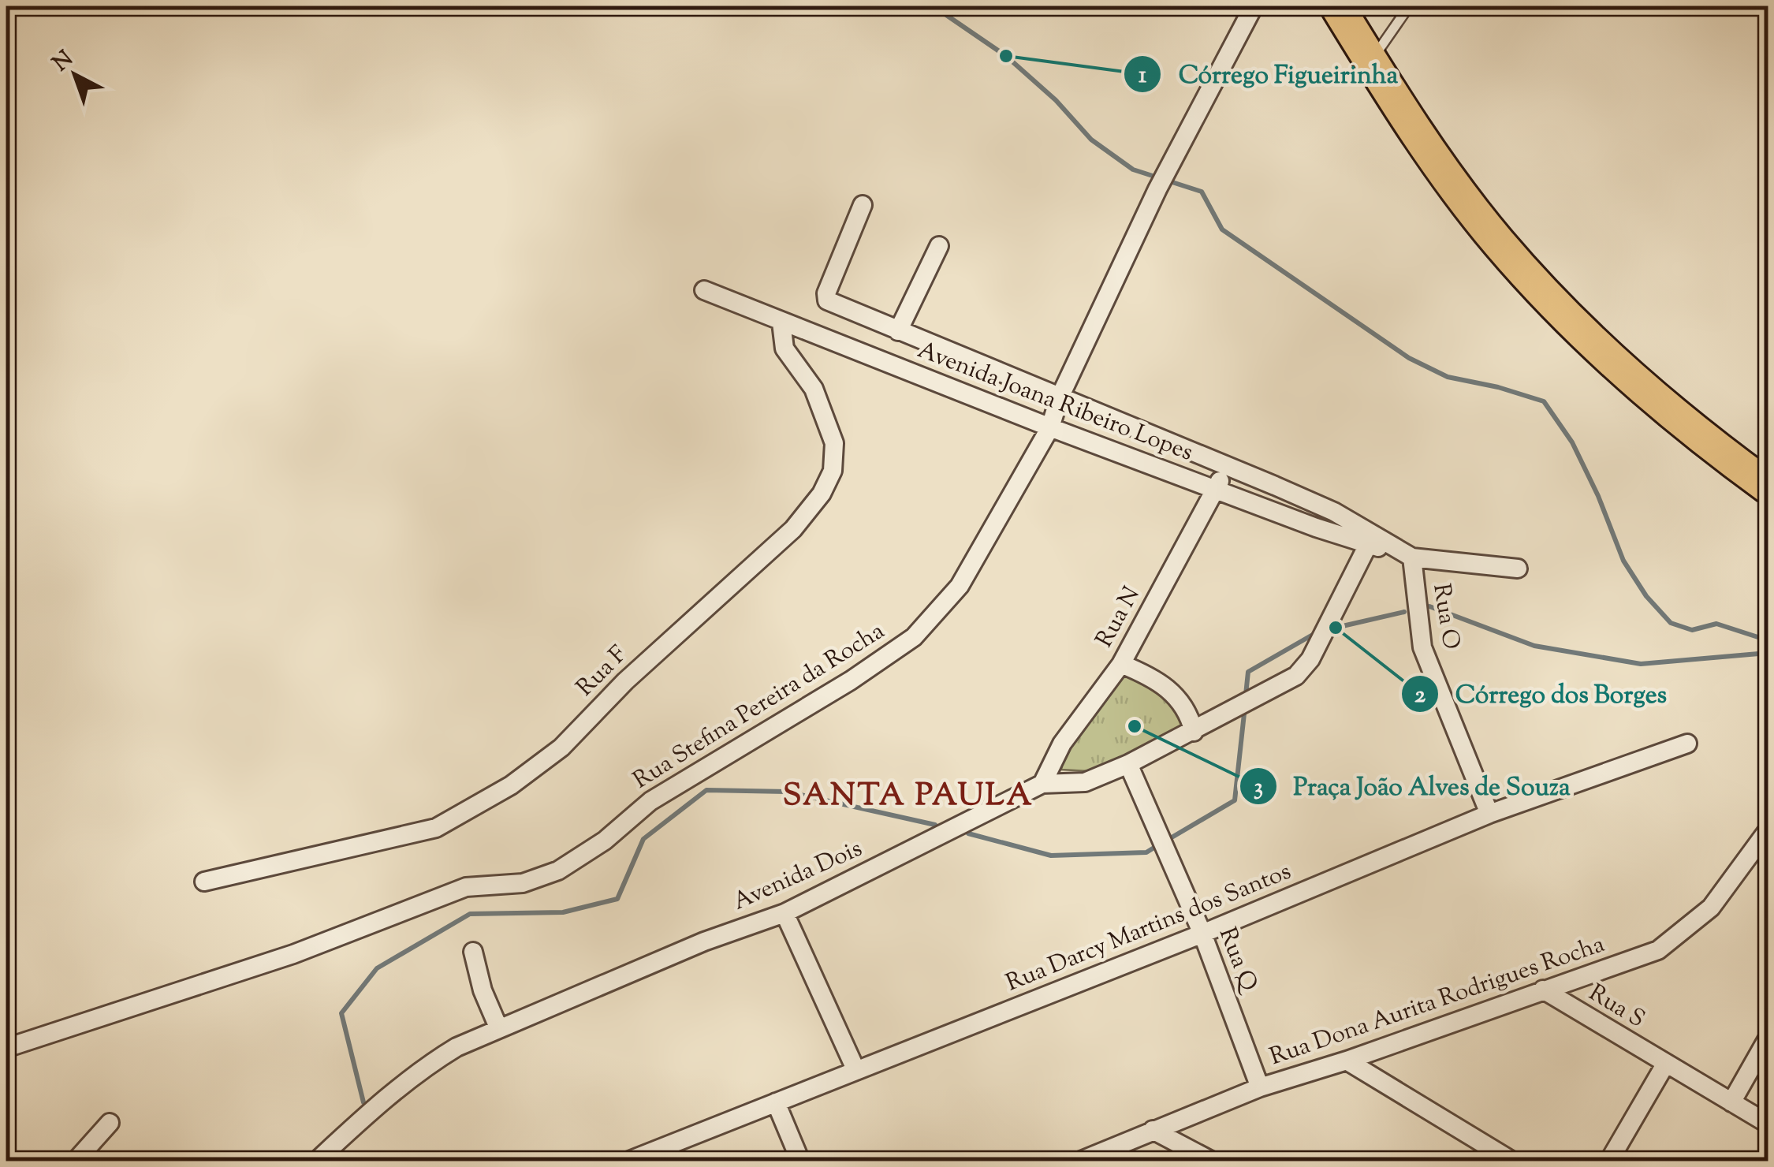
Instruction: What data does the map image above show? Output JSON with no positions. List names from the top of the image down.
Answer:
{
  "streets": {
    "street": [
      "Avenida Joana Ribeiro Lopes",
      "Rua O",
      "Rua N",
      "Rua F",
      "Rua Stefina Pereira da Rocha",
      "Avenida Dois",
      "Rua Darcy Martins dos Santos",
      "Rua Q",
      "Rua Dona Aurita Rodrigues Rocha",
      "Rua S"
    ]
  },
  "crossings": [
    ["Avenida Joana Ribeiro Lopes", "Rua O"],
    ["Avenida Joana Ribeiro Lopes", "Rua N"],
    ["Avenida Joana Ribeiro Lopes", "Rua F"],
    ["Avenida Joana Ribeiro Lopes", "Rua Stefina Pereira da Rocha"],
    ["Avenida Joana Ribeiro Lopes", "Avenida Dois"],
    ["Rua O", "Rua Darcy Martins dos Santos"],
    ["Rua N", "Avenida Dois"],
    ["Avenida Dois", "Rua Q"],
    ["Rua Darcy Martins dos Santos", "Rua Q"],
    ["Rua Q", "Rua Dona Aurita Rodrigues Rocha"],
    ["Rua Dona Aurita Rodrigues Rocha", "Rua S"]
  ],
  "districts": ["SANTA PAULA"],
  "places": ["Córrego Figueirinha", "Córrego dos Borges", "Praça João Alves de Souza"],
  "north": "top left"
}
